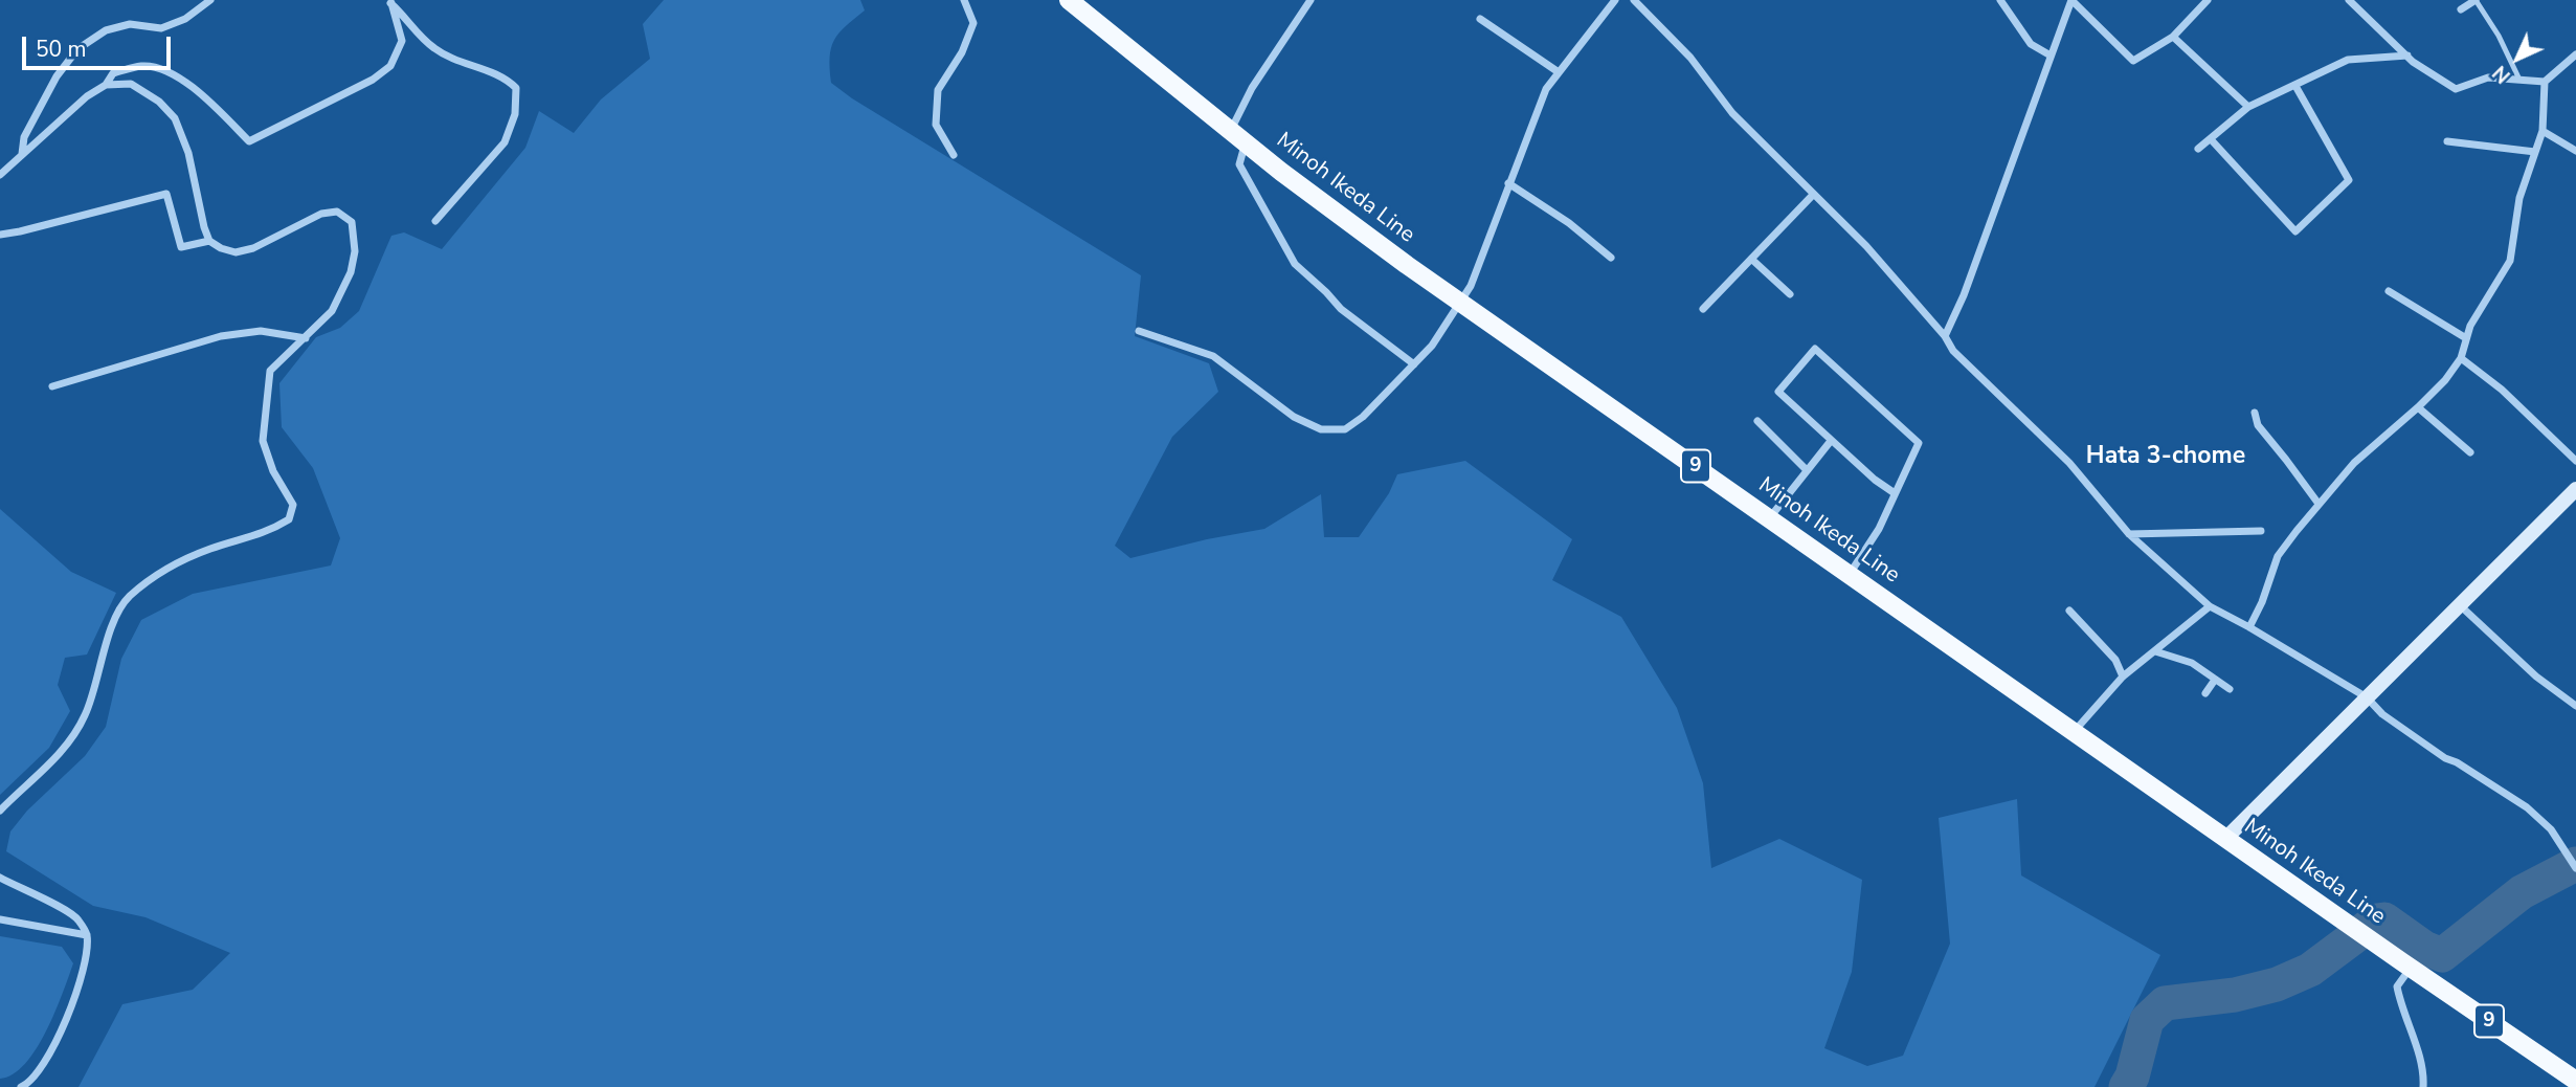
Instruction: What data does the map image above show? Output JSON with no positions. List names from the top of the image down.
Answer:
{
  "streets": {
    "main road": ["Minoh Ikeda Line", "9"]
  },
  "districts": ["Hata 3-chome"],
  "scale_bar": "50 m",
  "north": "bottom left"
}
